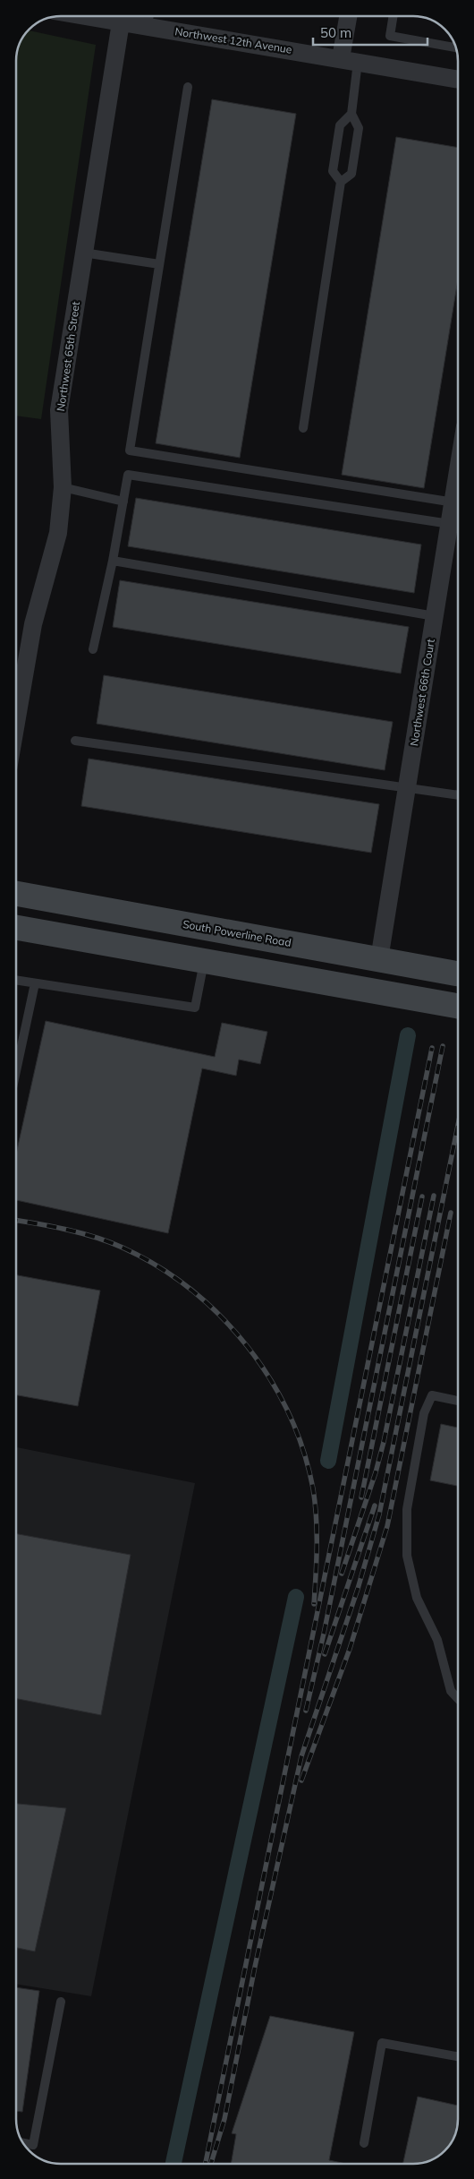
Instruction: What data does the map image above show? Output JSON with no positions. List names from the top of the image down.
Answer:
{
  "streets": {
    "main road": ["South Powerline Road"],
    "street": ["Northwest 12th Avenue", "Northwest 65th Street", "Northwest 66th Court"]
  },
  "crossings": [
    ["Northwest 12th Avenue", "Northwest 65th Street"],
    ["Northwest 66th Court", "South Powerline Road"]
  ],
  "scale_bar": "50 m"
}
